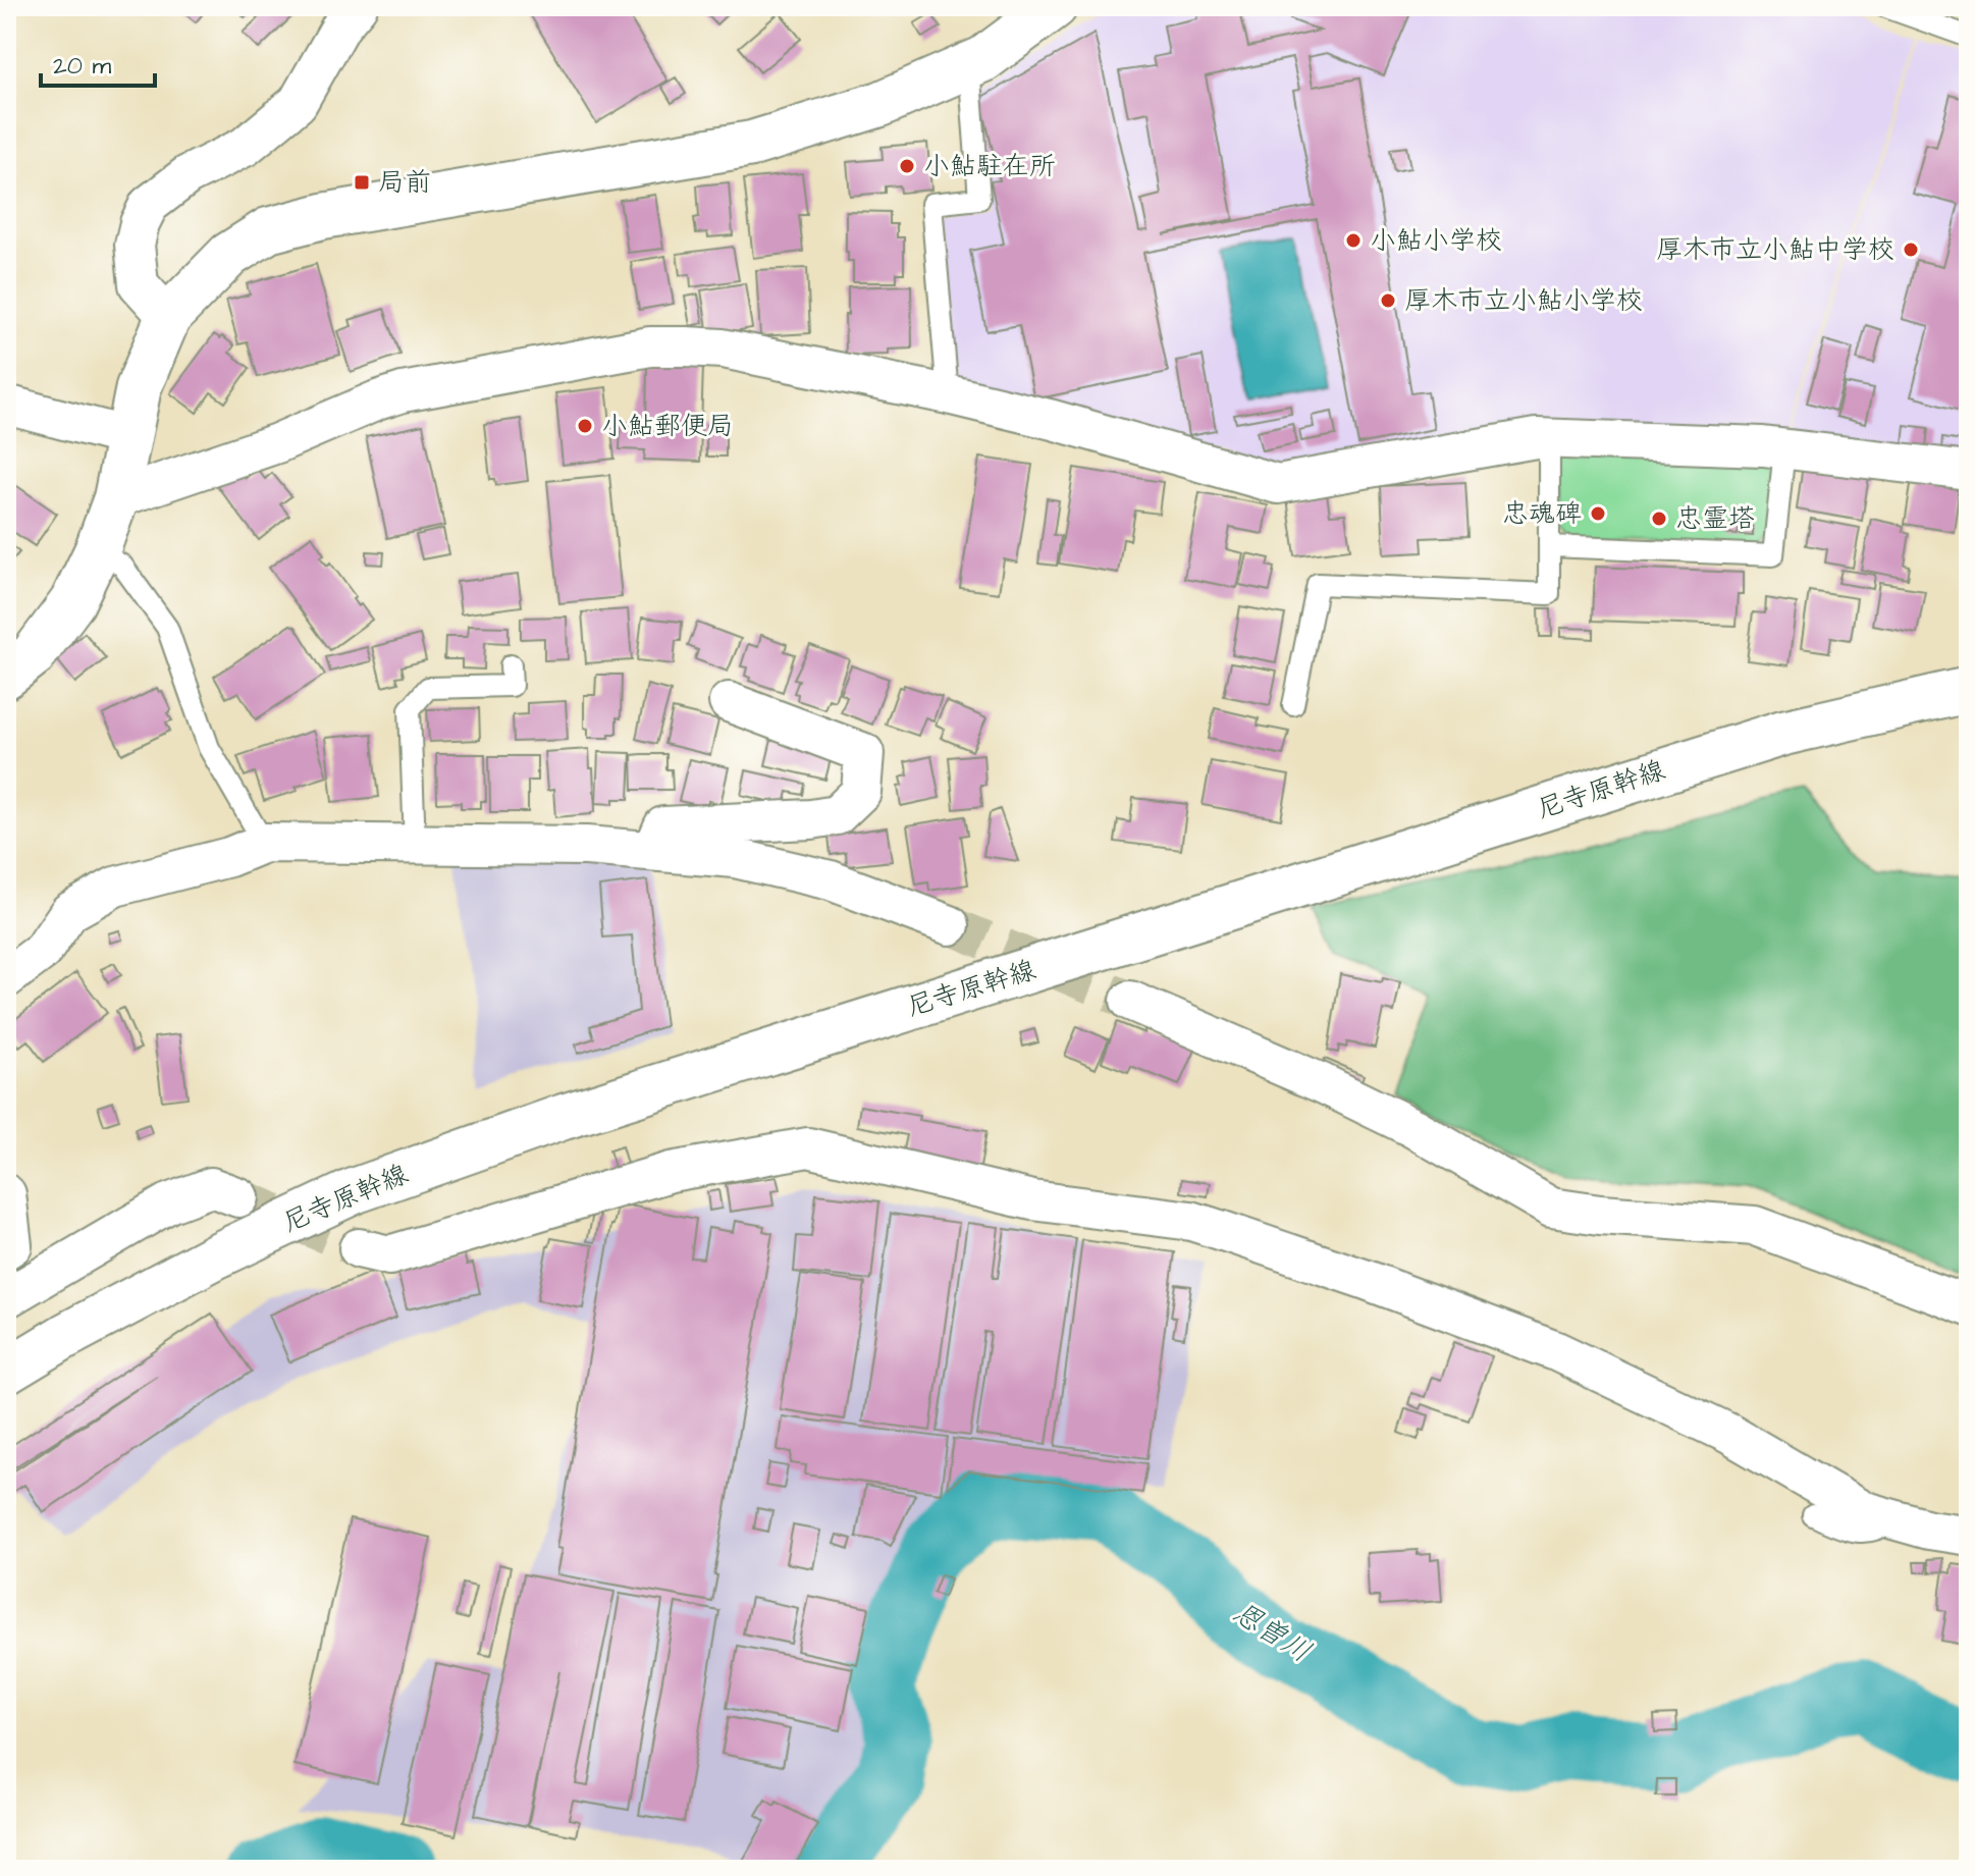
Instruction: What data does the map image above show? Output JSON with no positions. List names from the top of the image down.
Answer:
{
  "streets": {
    "street": ["尼寺原幹線"]
  },
  "water": ["恩曽川"],
  "places": {
    "other": [
      "小鮎駐在所",
      "小鮎小学校",
      "厚木市立小鮎中学校",
      "厚木市立小鮎小学校",
      "小鮎郵便局",
      "忠魂碑",
      "忠霊塔"
    ],
    "transit": ["局前"]
  },
  "scale_bar": "20 m"
}
